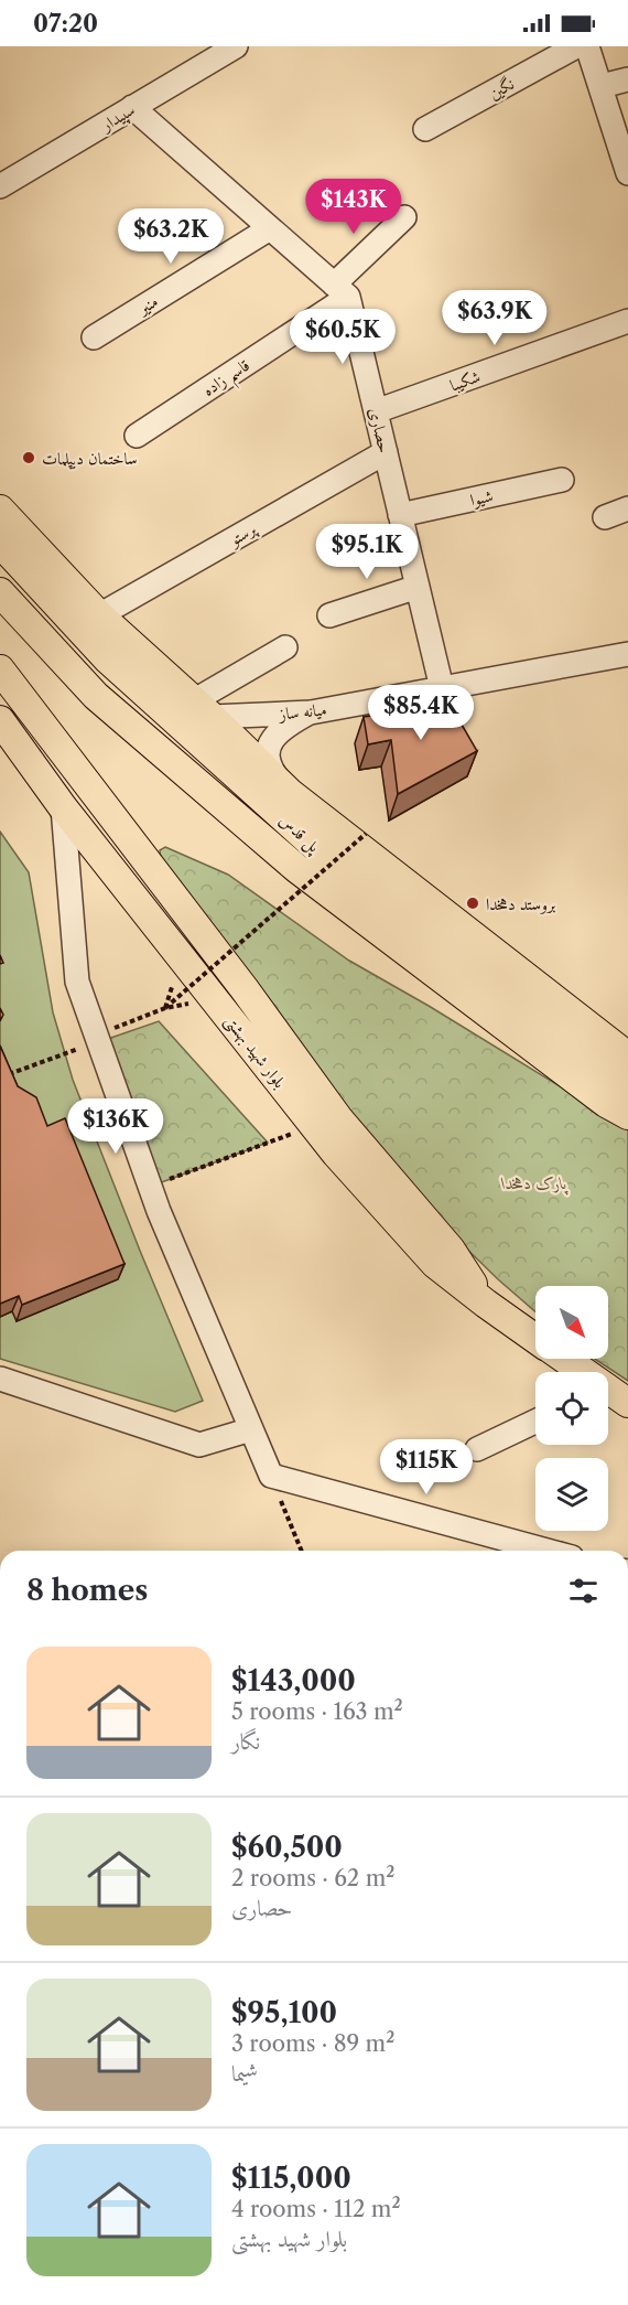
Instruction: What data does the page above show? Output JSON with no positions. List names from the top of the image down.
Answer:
{
  "streets": {
    "main road": ["پل قدس", "بلوار شهید بهشتی"],
    "street": [
      "نگین",
      "سپیدار",
      "منیر",
      "قاسم زاده",
      "شکیبا",
      "حصاری",
      "شیوا",
      "پرستو",
      "میانه ساز"
    ]
  },
  "crossings": [
    ["قاسم زاده", "حصاری"],
    ["شکیبا", "حصاری"],
    ["حصاری", "شیوا"],
    ["حصاری", "پرستو"],
    ["حصاری", "میانه ساز"]
  ],
  "parks": ["پارک دهخدا"],
  "places": ["ساختمان دیپلمات", "بروستد دهخدا"],
  "north": "bottom right",
  "page": {
    "status": "07:20",
    "price": [
      "$143K",
      "$63.2K",
      "$63.9K",
      "$60.5K",
      "$95.1K",
      "$85.4K",
      "$136K",
      "$115K"
    ],
    "heading": "8 homes",
    "list": [
      {
        "name": "$143,000",
        "note": "5 rooms · 163 m² · نگار"
      },
      {
        "name": "$60,500",
        "note": "2 rooms · 62 m² · حصاری"
      },
      {
        "name": "$95,100",
        "note": "3 rooms · 89 m² · شیما"
      },
      {
        "name": "$115,000",
        "note": "4 rooms · 112 m² · بلوار شهید بهشتی"
      }
    ]
  }
}
